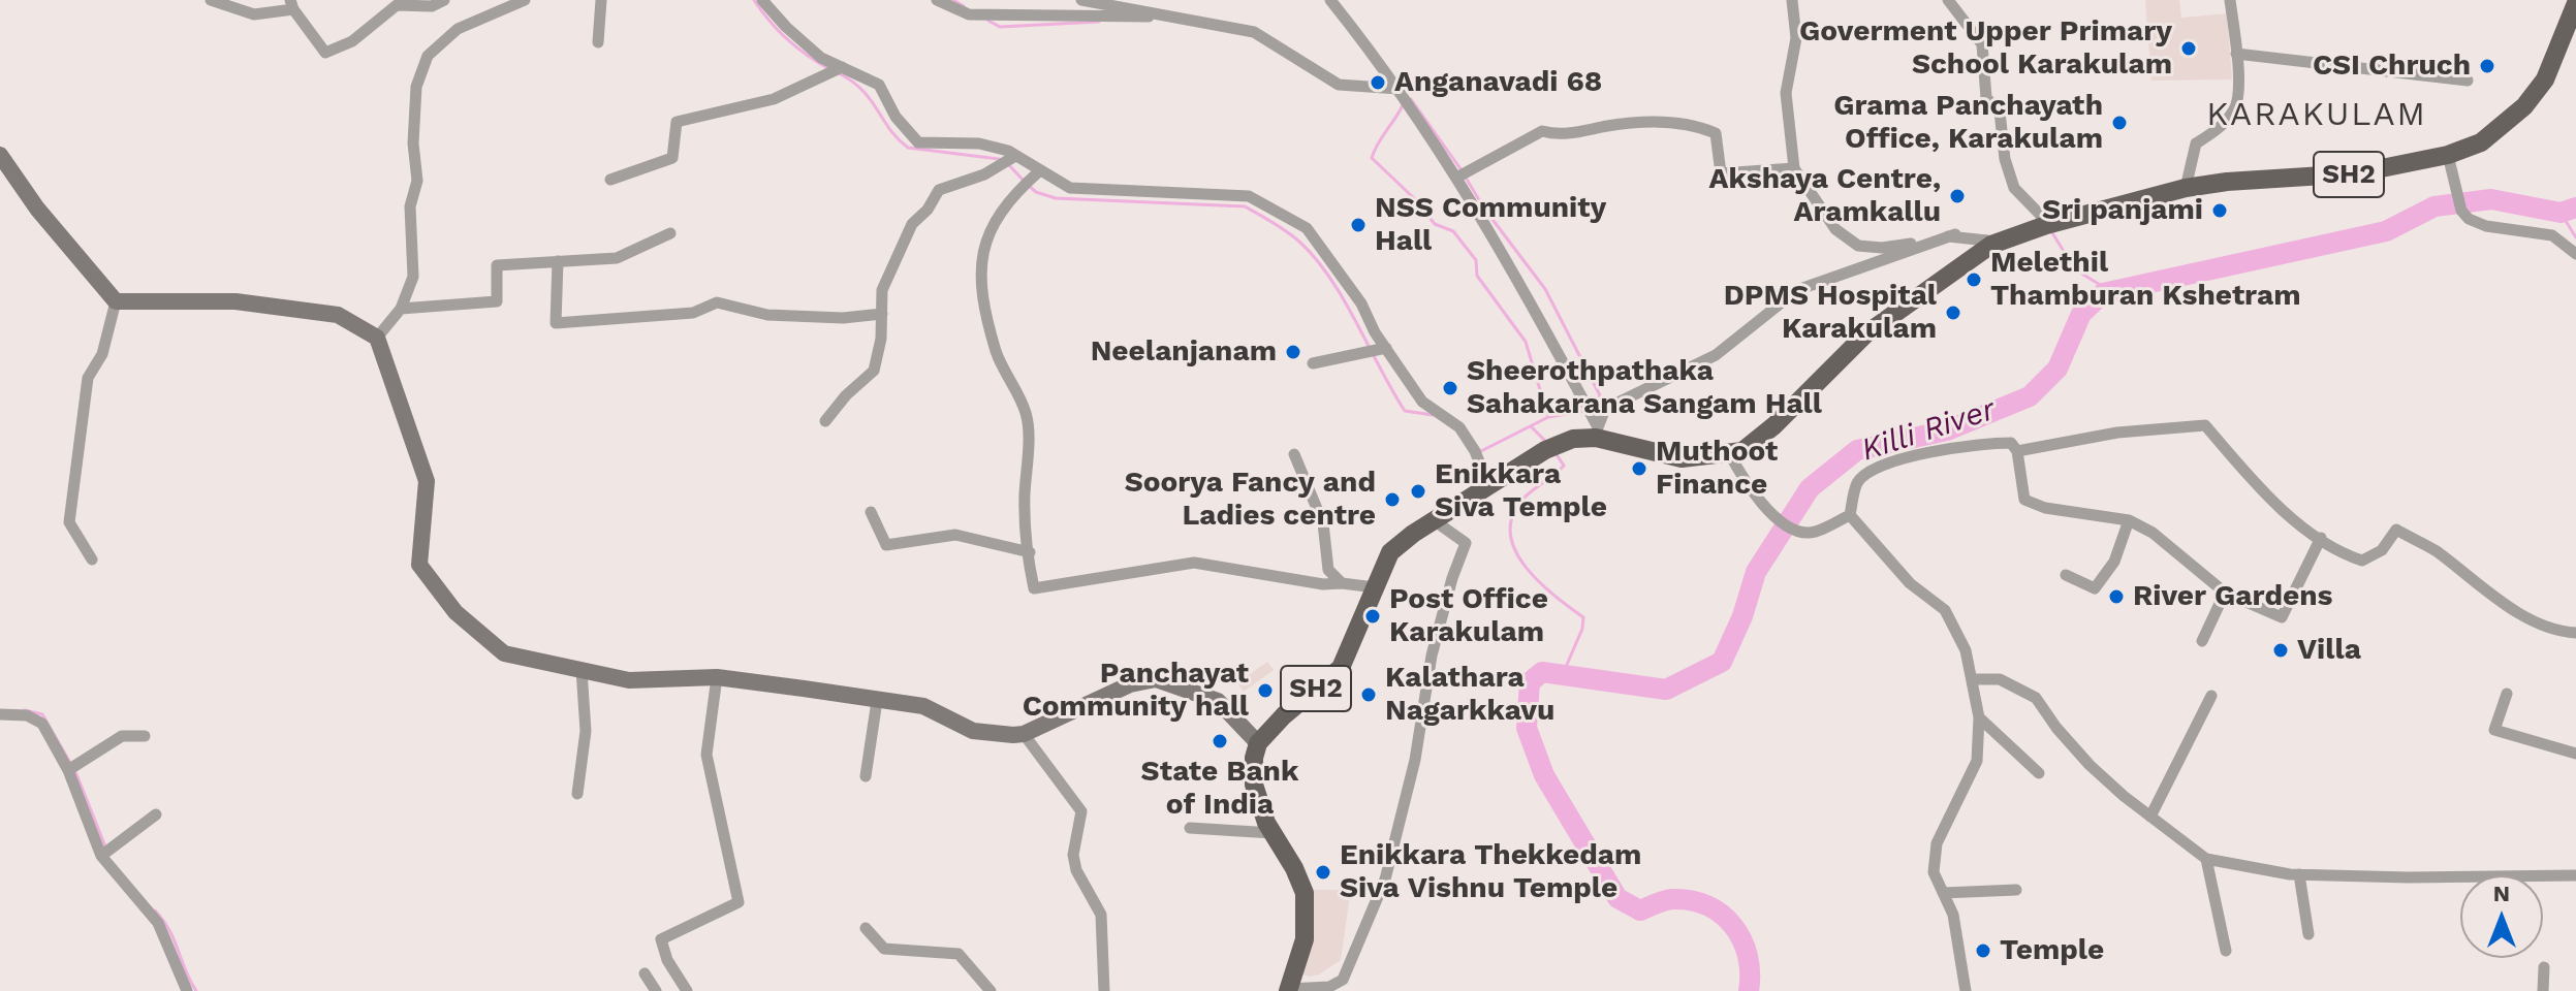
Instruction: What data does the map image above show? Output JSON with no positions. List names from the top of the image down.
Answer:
{
  "streets": {
    "main road": ["SH2"]
  },
  "districts": ["KARAKULAM"],
  "water": ["Killi River"],
  "places": [
    "Goverment Upper Primary School Karakulam",
    "CSI Chruch",
    "Anganavadi 68",
    "Grama Panchayath Office, Karakulam",
    "Akshaya Centre, Aramkallu",
    "Sri panjami",
    "NSS Community Hall",
    "Melethil Thamburan Kshetram",
    "DPMS Hospital Karakulam",
    "Neelanjanam",
    "Sheerothpathaka Sahakarana Sangam Hall",
    "Muthoot Finance",
    "Enikkara Siva Temple",
    "Soorya Fancy and Ladies centre",
    "River Gardens",
    "Post Office Karakulam",
    "Villa",
    "Panchayat Community hall",
    "Kalathara Nagarkkavu",
    "State Bank of India",
    "Enikkara Thekkedam Siva Vishnu Temple",
    "Temple"
  ],
  "north": "top"
}
